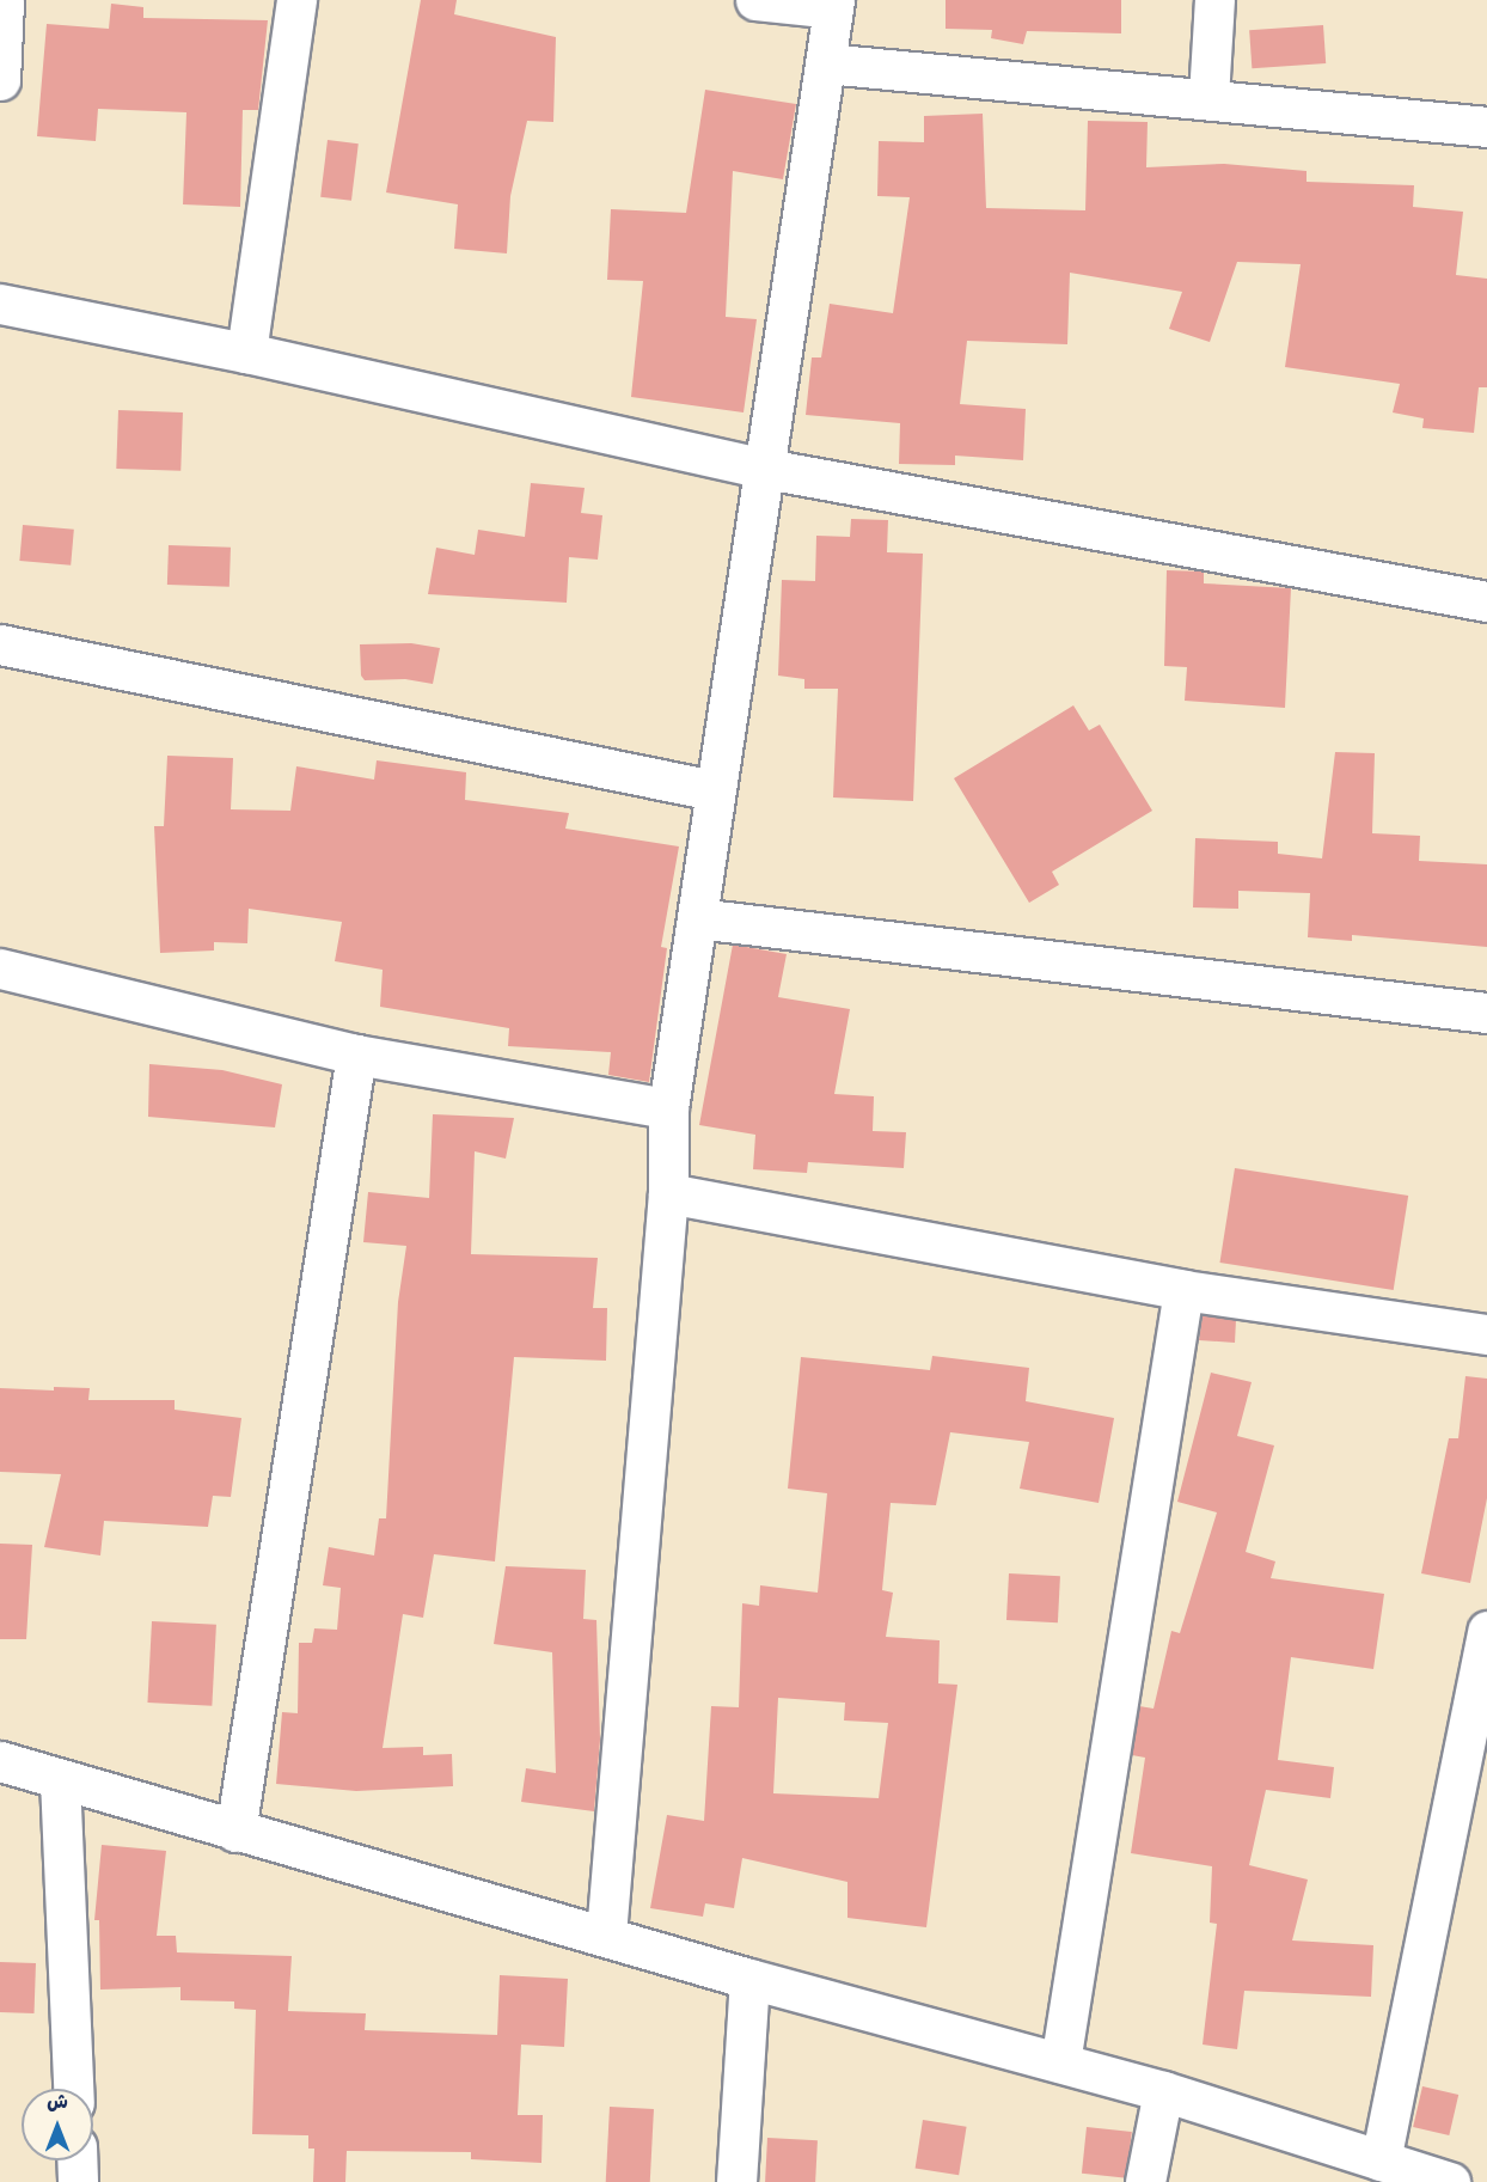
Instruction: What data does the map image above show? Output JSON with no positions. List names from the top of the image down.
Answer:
{
  "north": "top"
}
